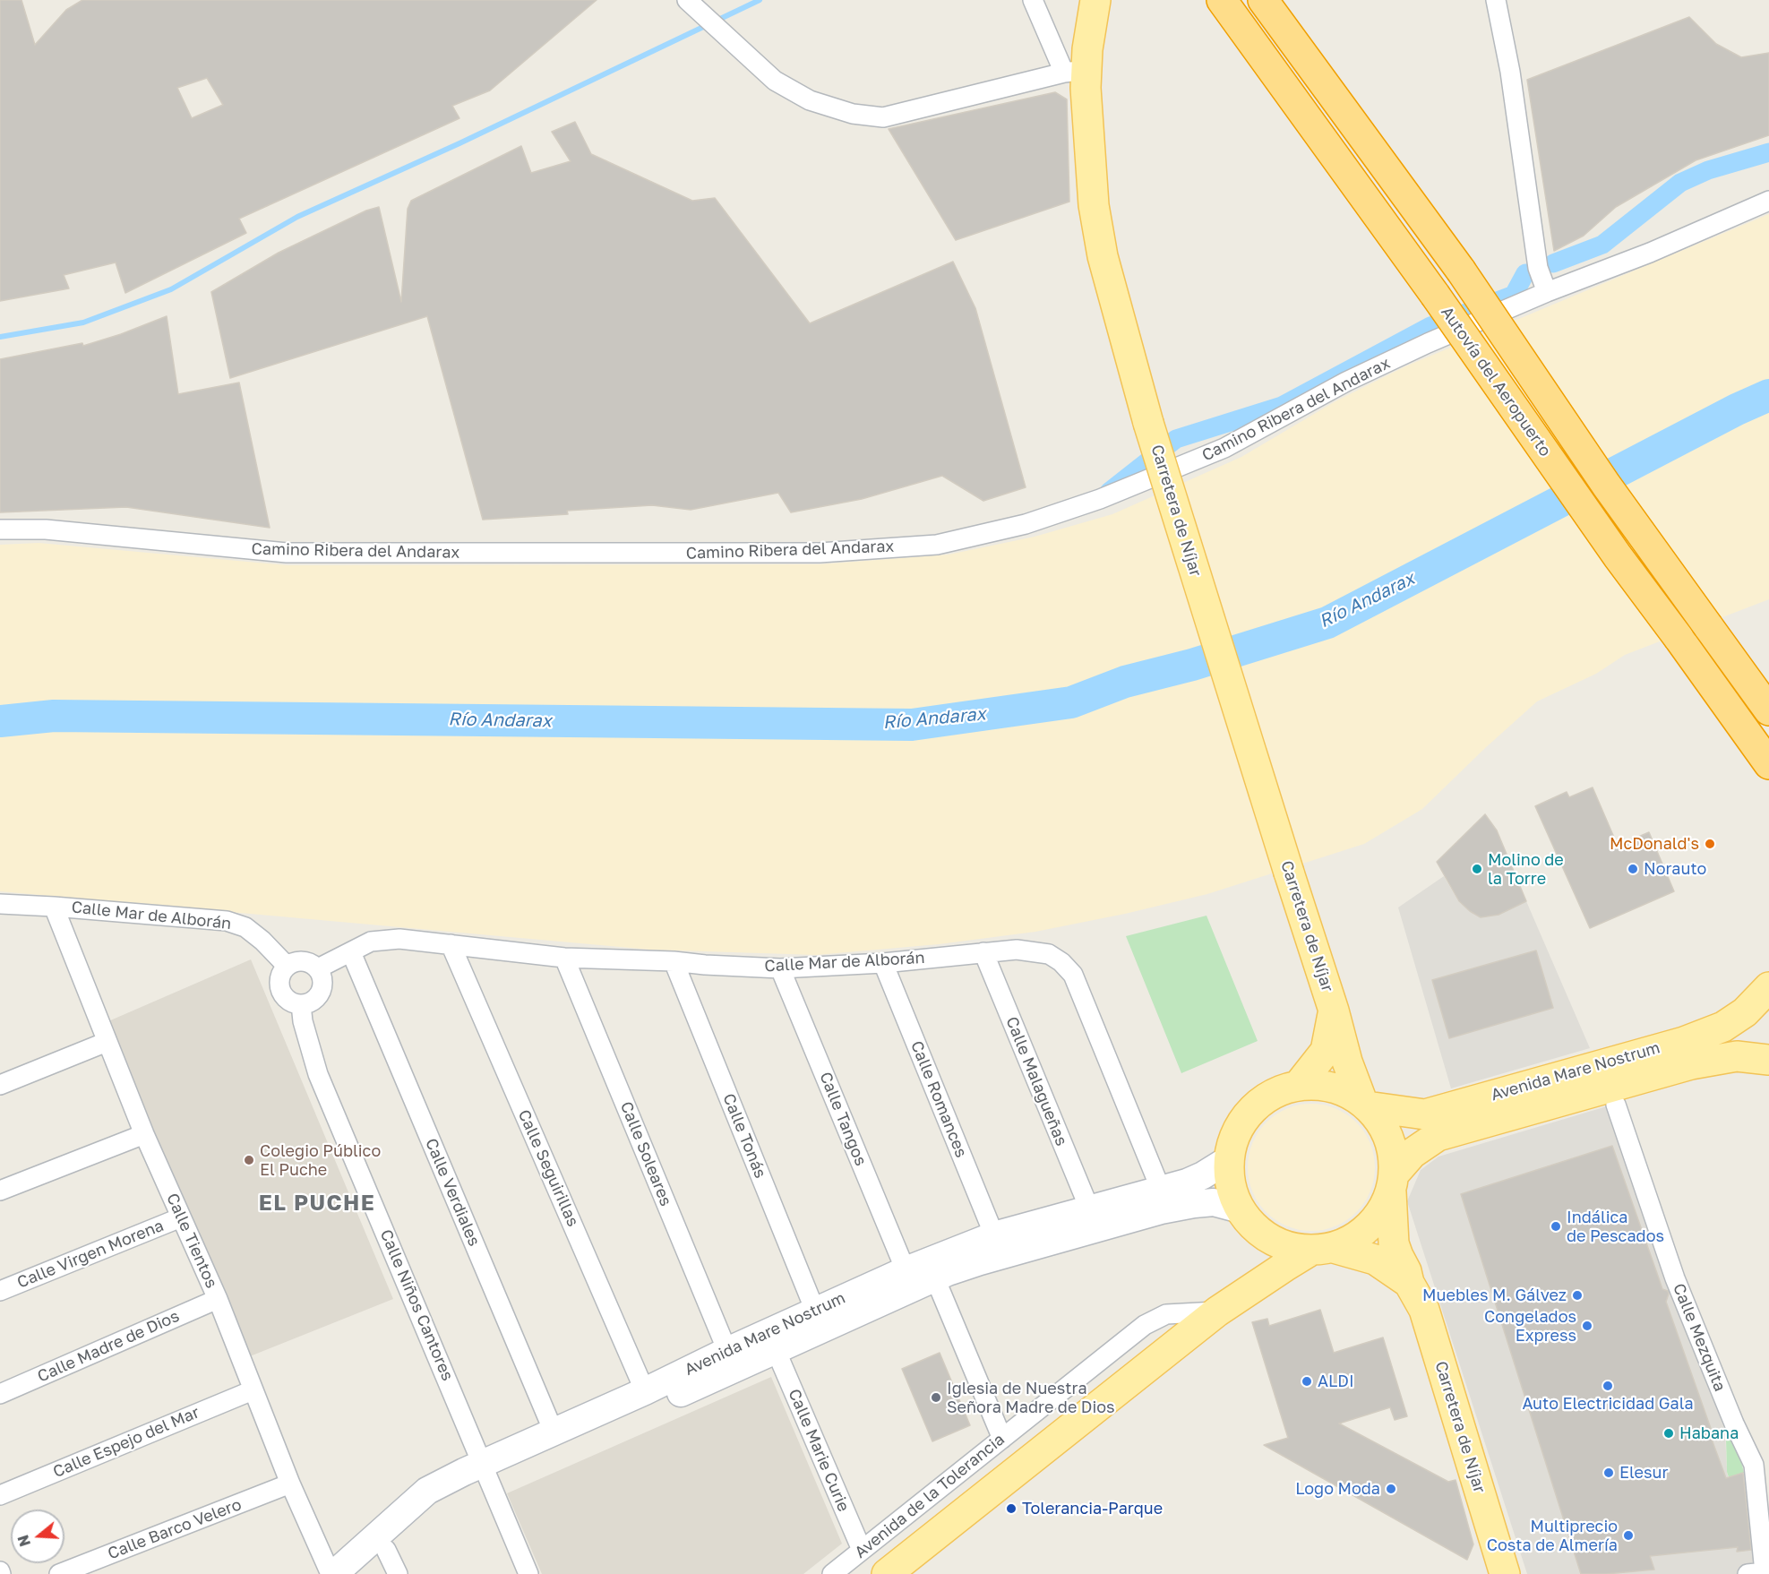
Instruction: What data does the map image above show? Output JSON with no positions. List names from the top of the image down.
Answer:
{
  "streets": {
    "highway": ["Autovía del Aeropuerto"],
    "main road": ["Carretera de Níjar", "Avenida Mare Nostrum", "Avenida de la Tolerancia"],
    "street": [
      "Camino Ribera del Andarax",
      "Calle Mar de Alborán",
      "Calle Malagueñas",
      "Calle Romances",
      "Calle Tangos",
      "Calle Tonás",
      "Calle Soleares",
      "Calle Seguirillas",
      "Calle Verdiales",
      "Calle Tientos",
      "Calle Virgen Morena",
      "Calle Niños Cantores",
      "Calle Mezquita",
      "Calle Madre de Dios",
      "Calle Espejo del Mar",
      "Calle Marie Curie",
      "Calle Barco Velero"
    ]
  },
  "crossings": [
    ["Carretera de Níjar", "Avenida Mare Nostrum"],
    ["Carretera de Níjar", "Avenida de la Tolerancia"],
    ["Calle Mar de Alborán", "Avenida Mare Nostrum"],
    ["Calle Mar de Alborán", "Calle Malagueñas"],
    ["Calle Mar de Alborán", "Calle Romances"],
    ["Calle Mar de Alborán", "Calle Tangos"],
    ["Calle Mar de Alborán", "Calle Tonás"],
    ["Calle Mar de Alborán", "Calle Soleares"],
    ["Calle Mar de Alborán", "Calle Seguirillas"],
    ["Calle Mar de Alborán", "Calle Verdiales"],
    ["Calle Mar de Alborán", "Calle Tientos"],
    ["Calle Mar de Alborán", "Calle Niños Cantores"],
    ["Avenida Mare Nostrum", "Calle Malagueñas"],
    ["Avenida Mare Nostrum", "Calle Romances"],
    ["Avenida Mare Nostrum", "Calle Tangos"],
    ["Avenida Mare Nostrum", "Calle Tonás"],
    ["Avenida Mare Nostrum", "Calle Soleares"],
    ["Avenida Mare Nostrum", "Calle Seguirillas"],
    ["Avenida Mare Nostrum", "Calle Verdiales"],
    ["Avenida Mare Nostrum", "Calle Tientos"],
    ["Avenida Mare Nostrum", "Calle Niños Cantores"],
    ["Avenida Mare Nostrum", "Calle Marie Curie"],
    ["Avenida Mare Nostrum", "Avenida de la Tolerancia"],
    ["Calle Tientos", "Calle Virgen Morena"],
    ["Calle Tientos", "Calle Madre de Dios"],
    ["Calle Tientos", "Calle Espejo del Mar"],
    ["Calle Tientos", "Calle Barco Velero"],
    ["Calle Marie Curie", "Avenida de la Tolerancia"]
  ],
  "districts": ["EL PUCHE"],
  "water": ["Río Andarax"],
  "places": [
    "McDonald's",
    "Molino de la Torre",
    "Norauto",
    "Colegio Público El Puche",
    "Indálica de Pescados",
    "Muebles M. Gálvez",
    "Congelados Express",
    "ALDI",
    "Auto Electricidad Gala",
    "Iglesia de Nuestra Señora Madre de Dios",
    "Habana",
    "Elesur",
    "Logo Moda",
    "Tolerancia-Parque",
    "Multiprecio Costa de Almería"
  ],
  "north": "left"
}
